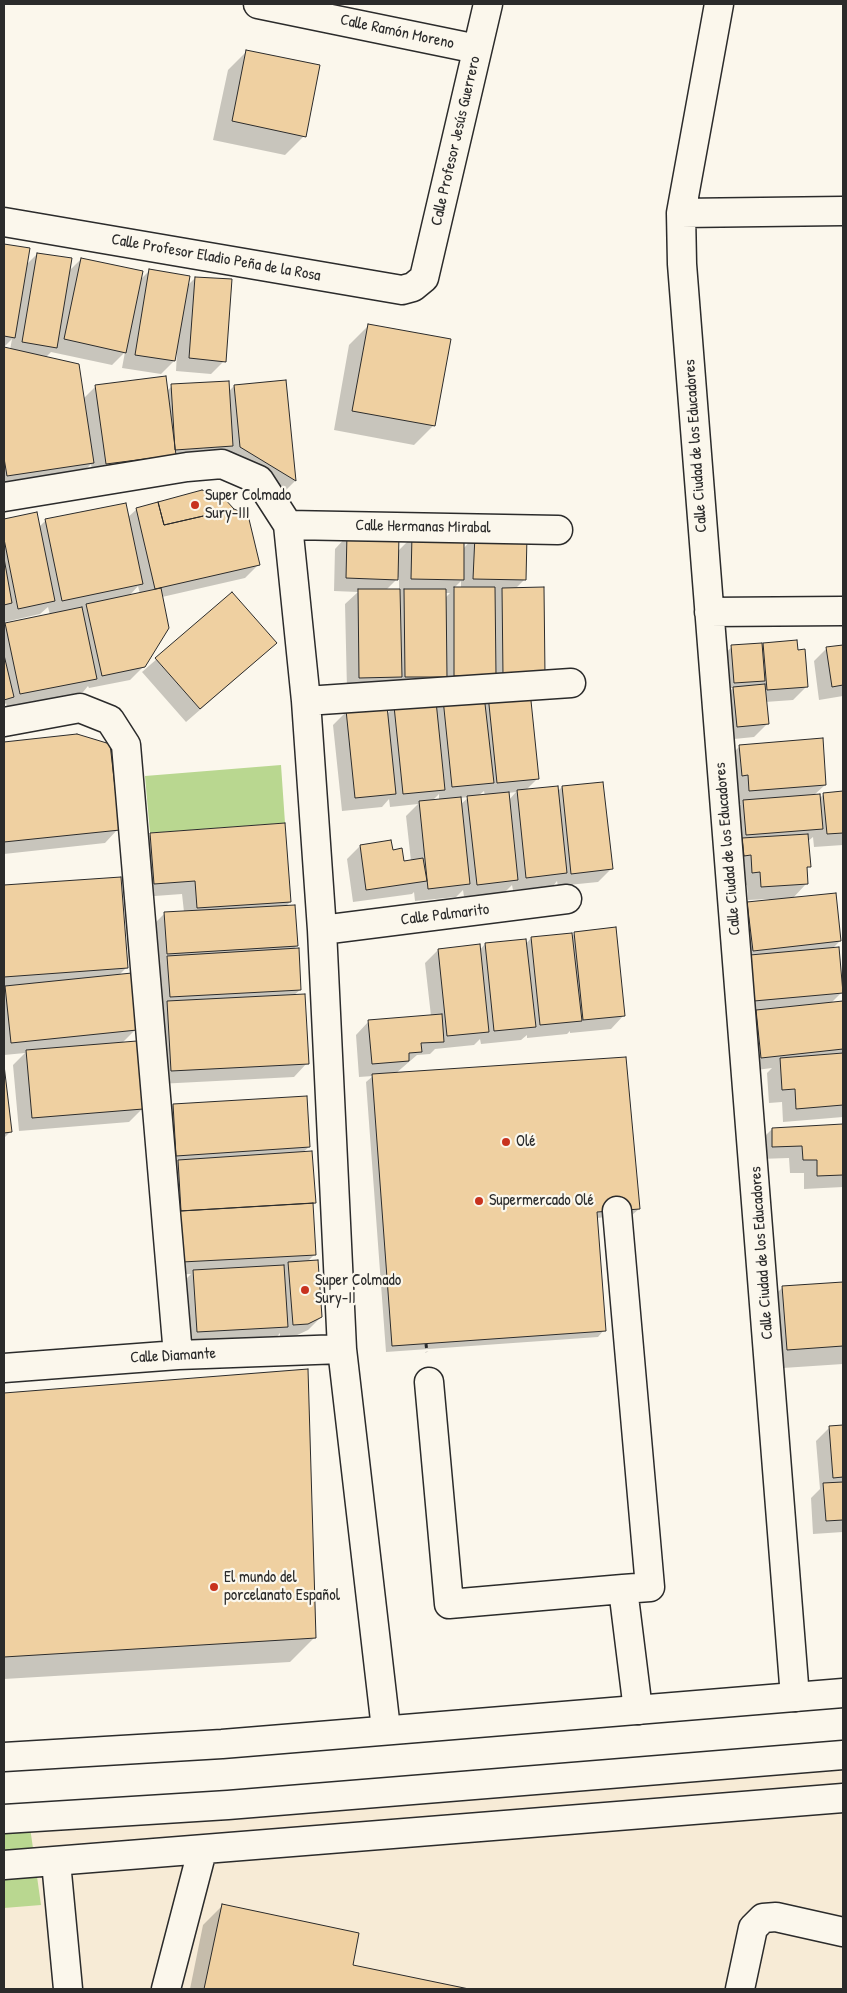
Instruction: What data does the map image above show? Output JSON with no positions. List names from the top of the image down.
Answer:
{
  "streets": {
    "street": [
      "Calle Ramón Moreno",
      "Calle Profesor Jesús Guerrero",
      "Calle Profesor Eladio Peña de la Rosa",
      "Calle Ciudad de los Educadores",
      "Calle Hermanas Mirabal",
      "Calle Palmarito",
      "Calle Diamante"
    ]
  },
  "crossings": [
    ["Calle Ramón Moreno", "Calle Profesor Jesús Guerrero"],
    ["Calle Profesor Jesús Guerrero", "Calle Profesor Eladio Peña de la Rosa"]
  ],
  "places": [
    "Super Colmado Sury-III",
    "Olé",
    "Supermercado Olé",
    "Super Colmado Sury-II",
    "El mundo del porcelanato Español"
  ]
}
